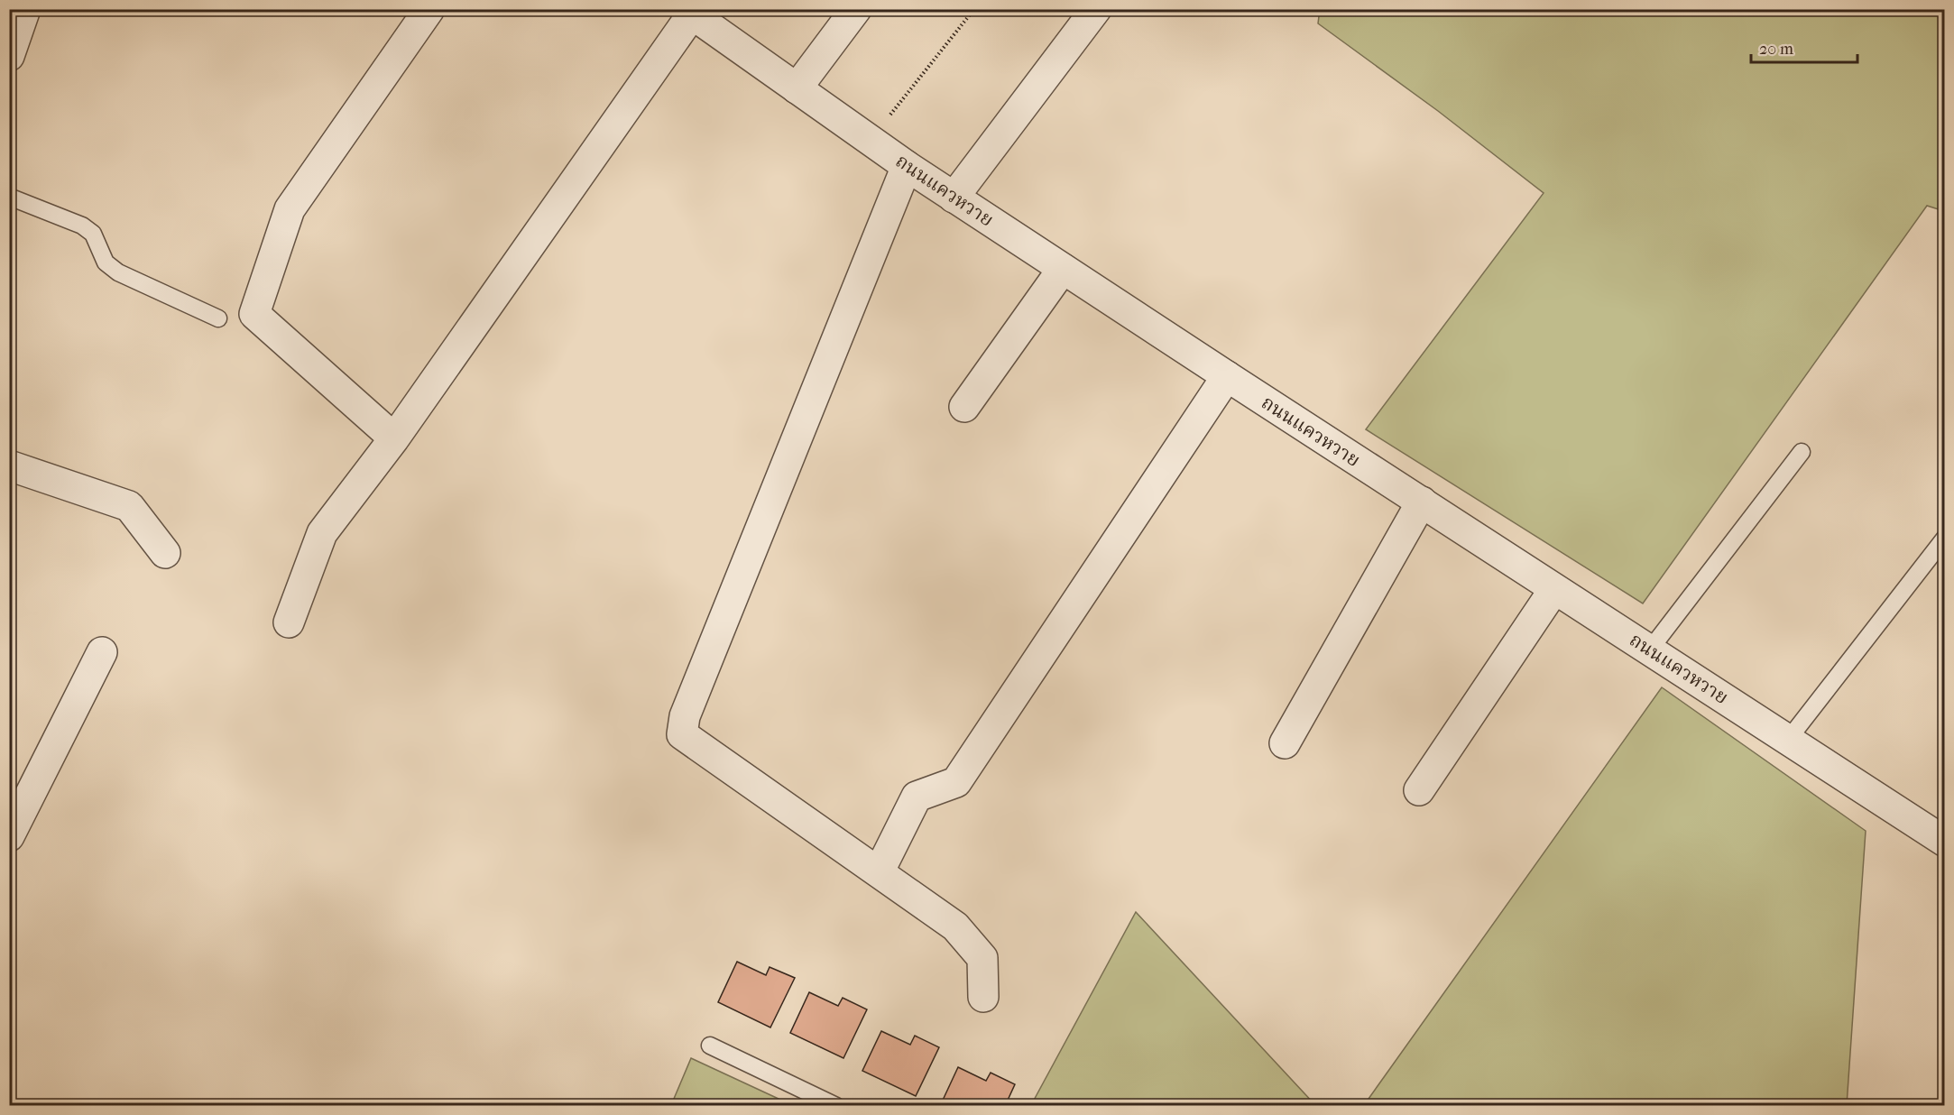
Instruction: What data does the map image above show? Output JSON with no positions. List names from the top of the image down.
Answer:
{
  "streets": {
    "street": ["ถนนแควหวาย"]
  },
  "scale_bar": "20 m"
}
